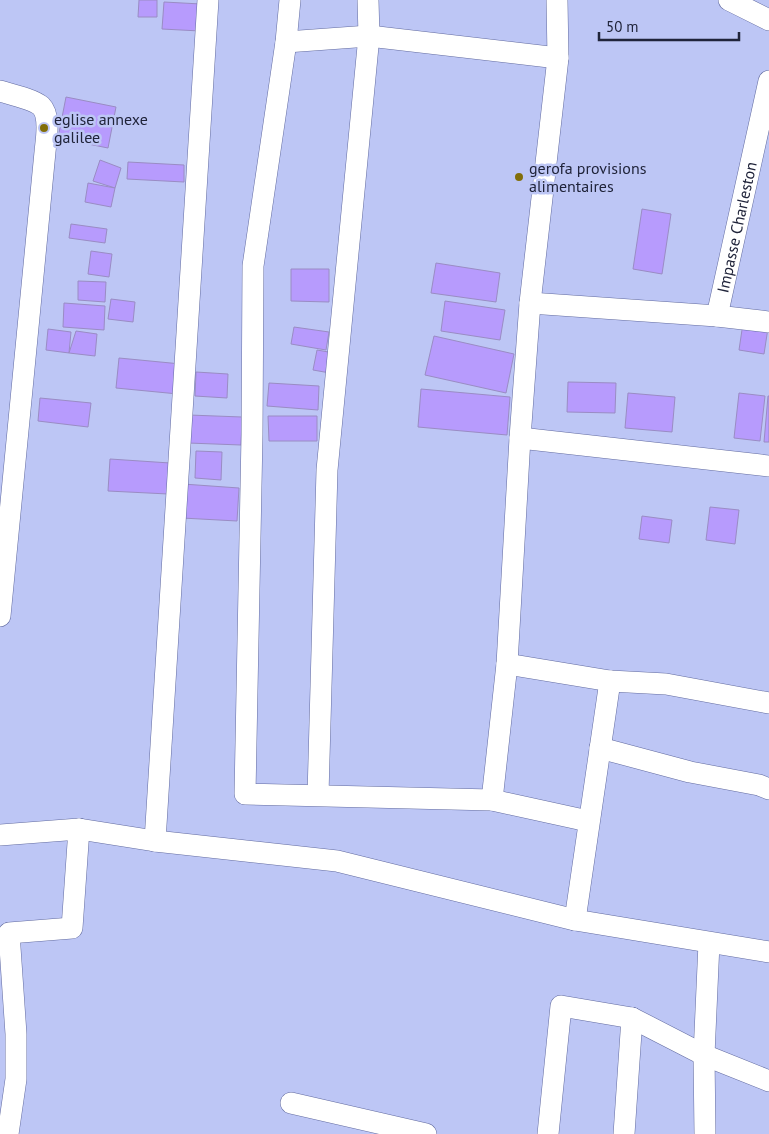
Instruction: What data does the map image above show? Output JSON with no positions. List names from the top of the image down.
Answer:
{
  "streets": {
    "street": ["Impasse Charleston"]
  },
  "places": ["eglise annexe galilee", "gerofa provisions alimentaires"],
  "scale_bar": "50 m"
}
